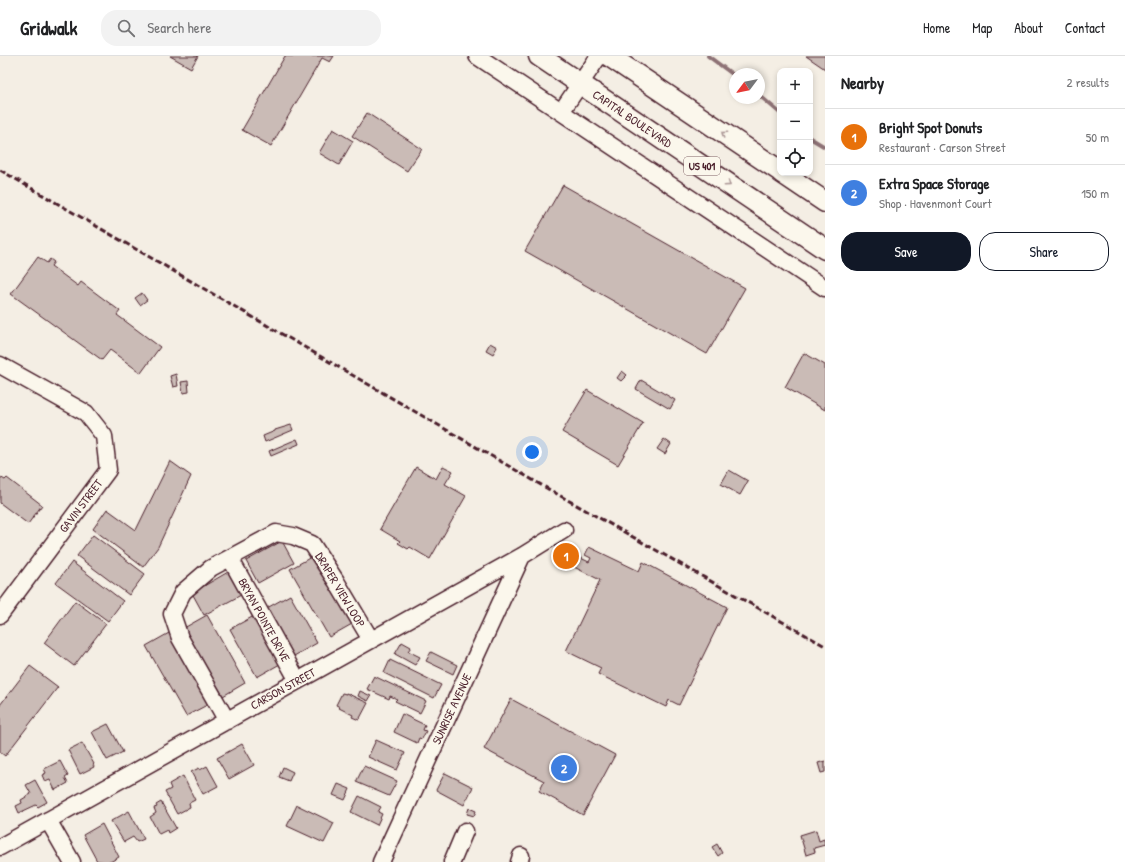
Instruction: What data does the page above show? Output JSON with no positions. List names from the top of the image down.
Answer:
{
  "streets": {
    "main road": ["CAPITAL BOULEVARD", "US 401"],
    "street": [
      "GAVIN STREET",
      "DRAPER VIEW LOOP",
      "BRYAN POINTE DRIVE",
      "CARSON STREET",
      "SUNRISE AVENUE"
    ]
  },
  "crossings": [
    ["DRAPER VIEW LOOP", "BRYAN POINTE DRIVE"],
    ["DRAPER VIEW LOOP", "CARSON STREET"],
    ["BRYAN POINTE DRIVE", "CARSON STREET"],
    ["CARSON STREET", "SUNRISE AVENUE"]
  ],
  "north": "bottom left",
  "page": {
    "header": "Gridwalk",
    "search": "Search here",
    "nav": [
      "Home",
      "Map",
      "About",
      "Contact"
    ],
    "heading": ["Nearby", "2 results"],
    "map_buttons": ["+", "−"],
    "list": [
      {
        "mark": "1",
        "name": "Bright Spot Donuts",
        "note": "Restaurant · Carson Street",
        "value": "50 m"
      },
      {
        "mark": "2",
        "name": "Extra Space Storage",
        "note": "Shop · Havenmont Court",
        "value": "150 m"
      }
    ],
    "buttons": ["Save", "Share"],
    "pins": ["1", "2"]
  }
}
